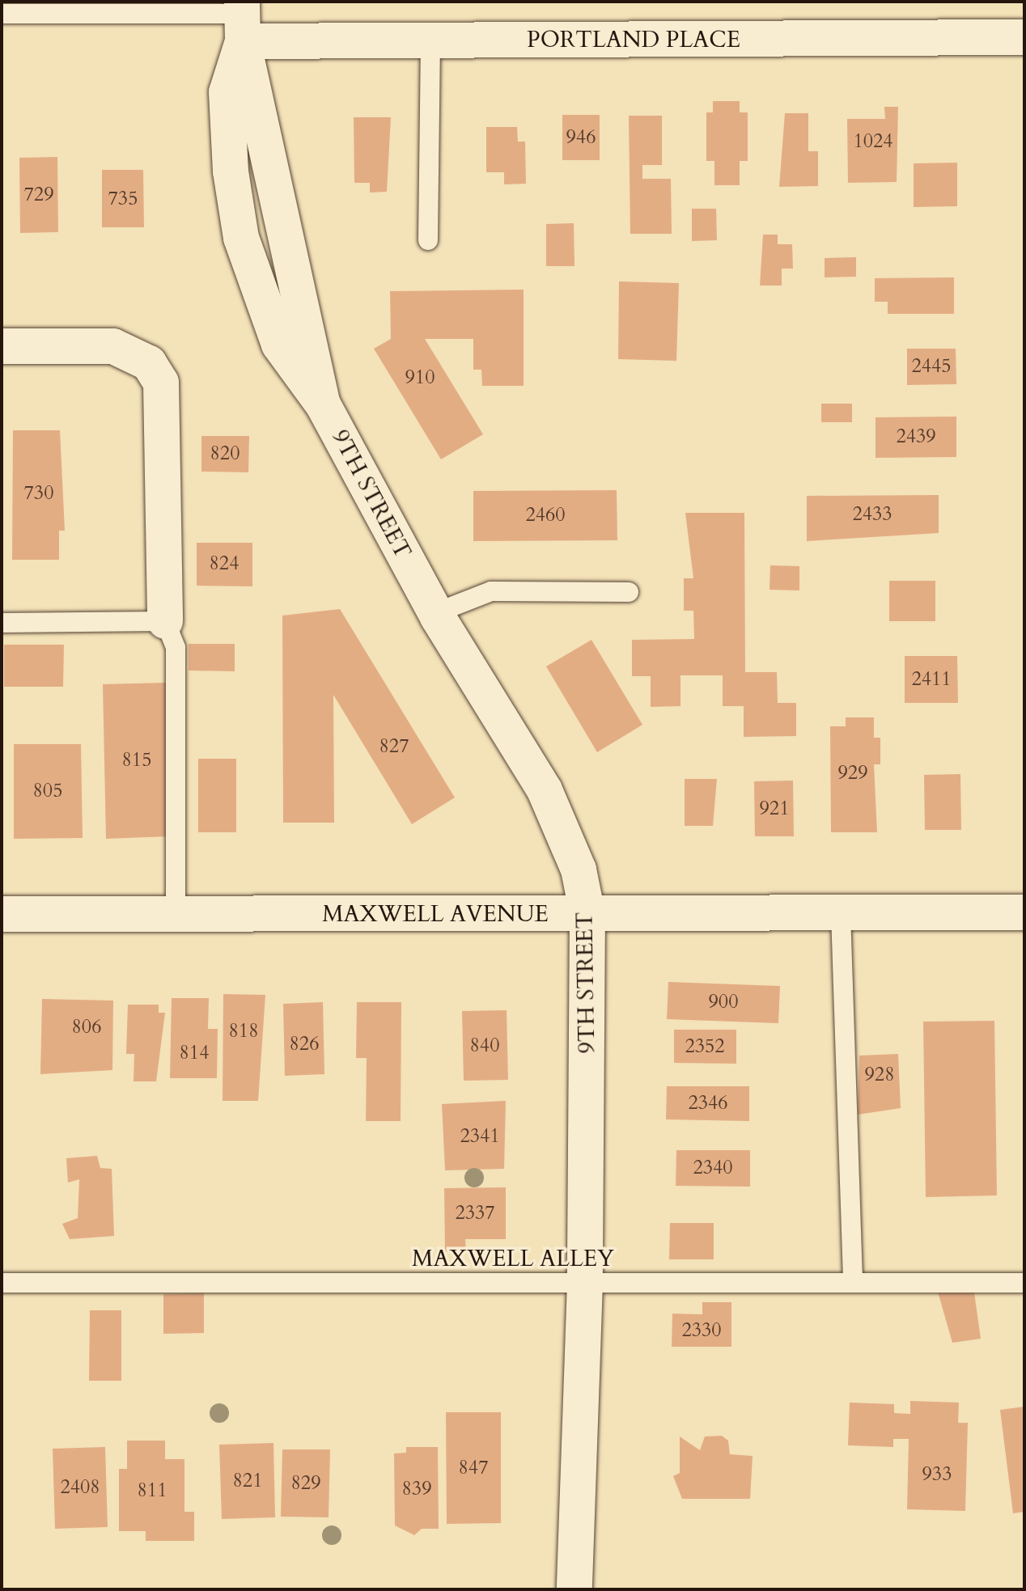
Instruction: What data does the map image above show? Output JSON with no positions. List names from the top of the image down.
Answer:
{
  "streets": {
    "street": ["PORTLAND PLACE", "9TH STREET", "MAXWELL AVENUE"],
    "lane": ["MAXWELL ALLEY"]
  },
  "crossings": [
    ["PORTLAND PLACE", "9TH STREET"],
    ["9TH STREET", "MAXWELL AVENUE"],
    ["9TH STREET", "MAXWELL ALLEY"]
  ],
  "house_numbers": [
    "946",
    "1024",
    "729",
    "735",
    "2445",
    "910",
    "2439",
    "820",
    "730",
    "2433",
    "2460",
    "824",
    "2411",
    "827",
    "815",
    "929",
    "805",
    "921",
    "900",
    "806",
    "818",
    "826",
    "840",
    "2352",
    "814",
    "928",
    "2346",
    "2341",
    "2340",
    "2337",
    "2330",
    "847",
    "933",
    "821",
    "829",
    "2408",
    "839",
    "811"
  ]
}
